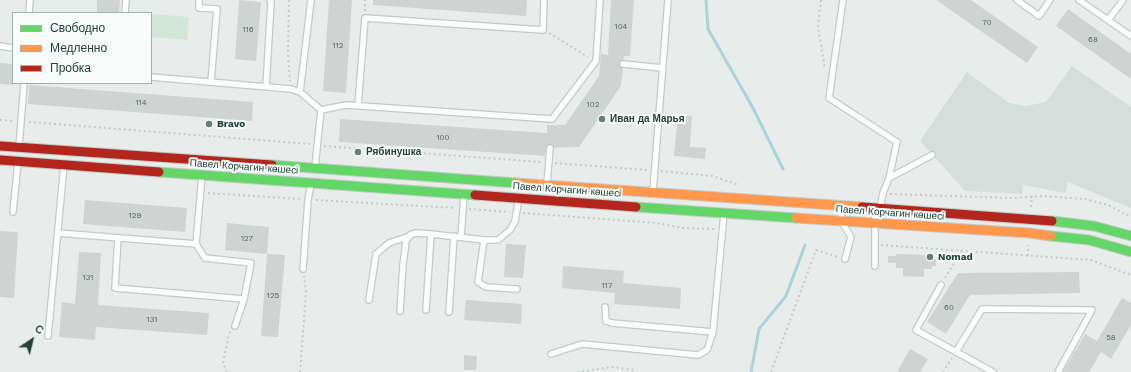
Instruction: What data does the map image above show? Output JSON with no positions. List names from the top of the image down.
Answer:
{
  "streets": {
    "street": ["Павел Корчагин көшесі"]
  },
  "places": [
    "Иван да Марья",
    "Bravo",
    "Рябинушка",
    "Nomad"
  ],
  "house_numbers": [
    "70",
    "104",
    "116",
    "68",
    "112",
    "114",
    "102",
    "100",
    "129",
    "127",
    "131",
    "117",
    "125",
    "60",
    "131",
    "58"
  ],
  "legend": ["Свободно", "Медленно", "Пробка"],
  "north": "top right"
}
